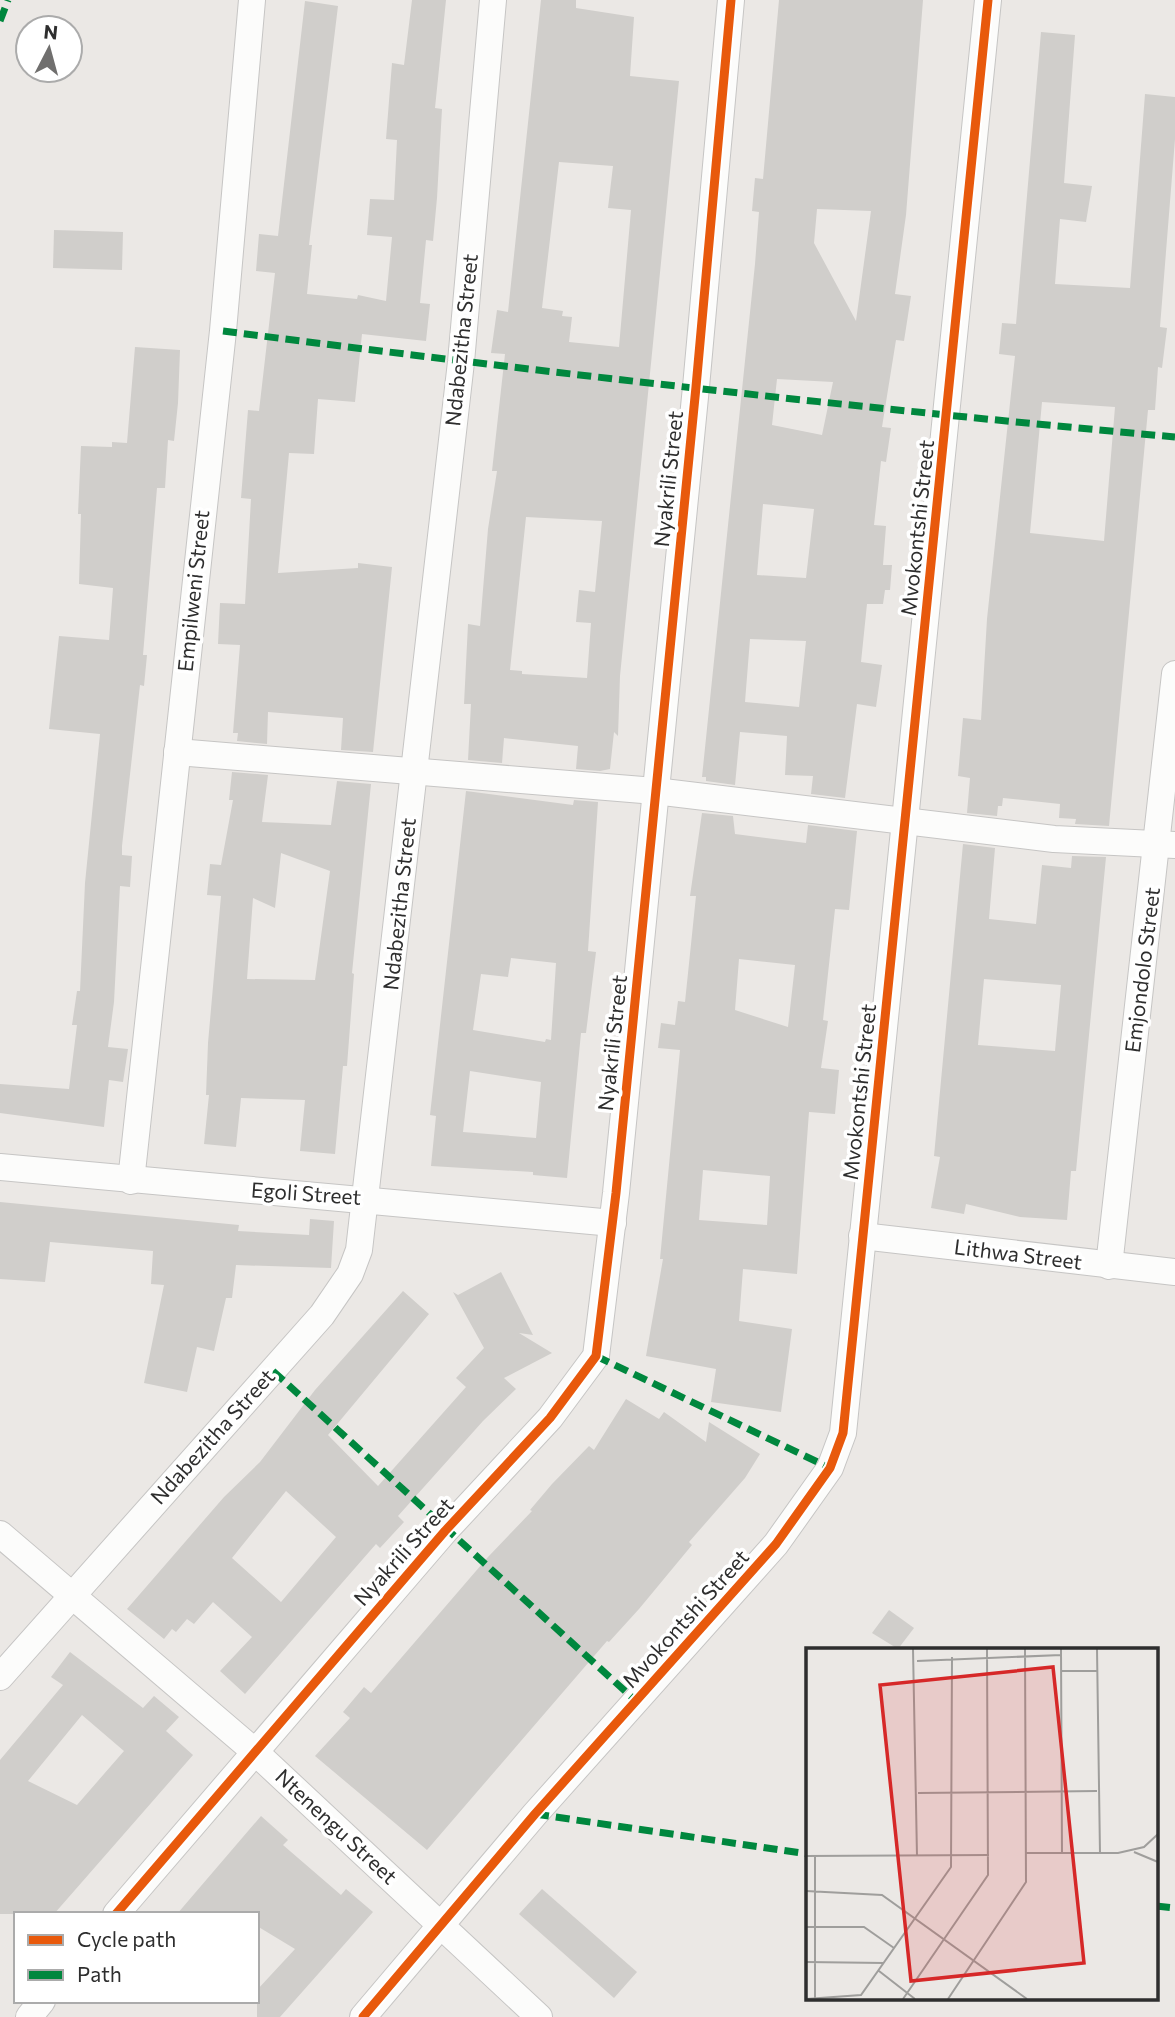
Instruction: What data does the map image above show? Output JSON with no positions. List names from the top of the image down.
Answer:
{
  "streets": {
    "street": [
      "Ndabezitha Street",
      "Nyakrili Street",
      "Mvokontshi Street",
      "Empilweni Street",
      "Emjondolo Street",
      "Egoli Street",
      "Lithwa Street",
      "Ntenengu Street"
    ]
  },
  "crossings": [
    ["Ndabezitha Street", "Egoli Street"],
    ["Ndabezitha Street", "Ntenengu Street"],
    ["Nyakrili Street", "Egoli Street"],
    ["Nyakrili Street", "Ntenengu Street"],
    ["Mvokontshi Street", "Lithwa Street"],
    ["Mvokontshi Street", "Ntenengu Street"],
    ["Empilweni Street", "Egoli Street"],
    ["Emjondolo Street", "Lithwa Street"]
  ],
  "legend": ["Cycle path", "Path"],
  "north": "top"
}
